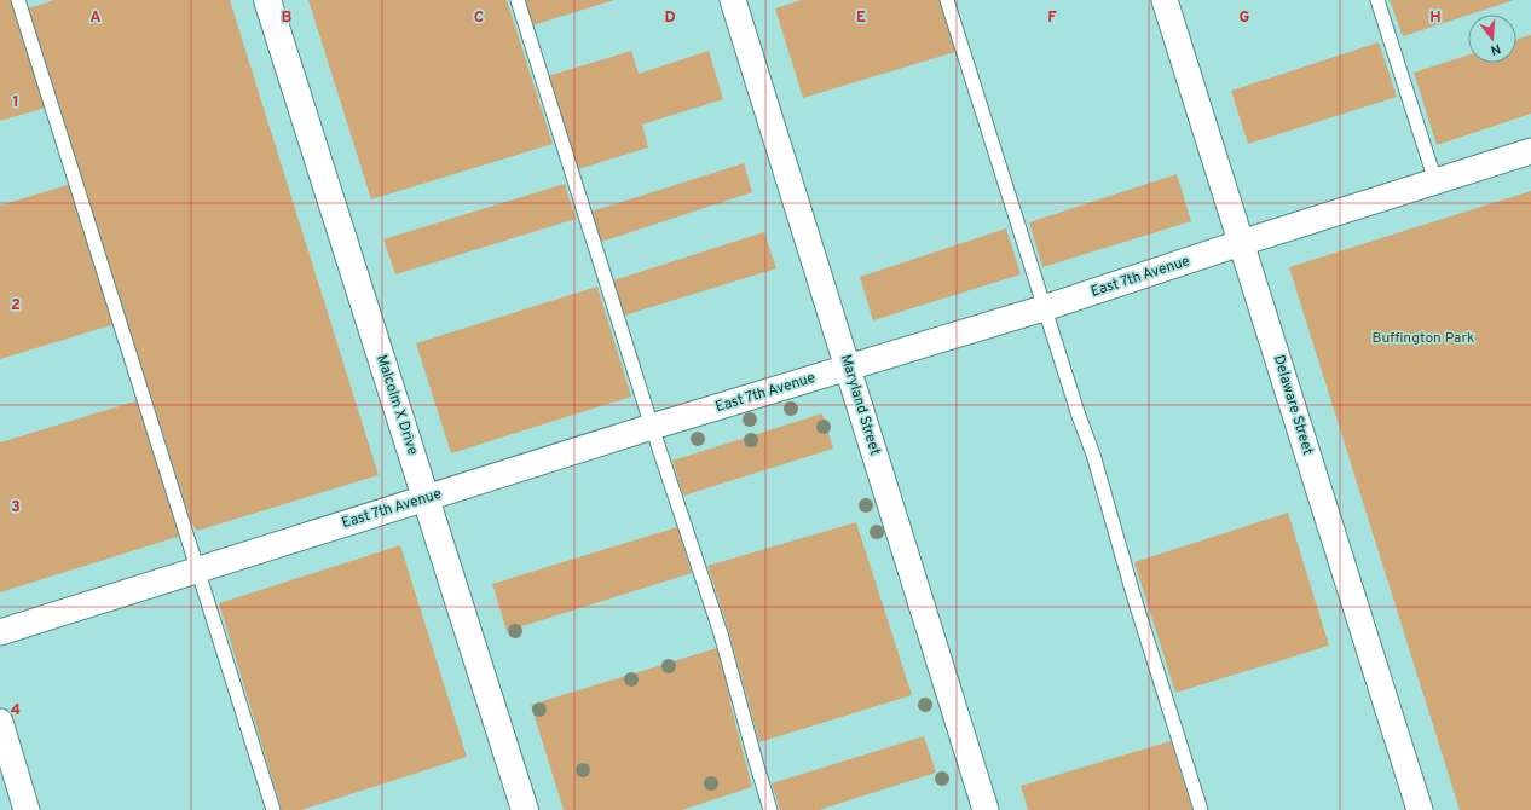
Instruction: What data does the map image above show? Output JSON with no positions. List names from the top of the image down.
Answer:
{
  "streets": {
    "street": [
      "East 7th Avenue",
      "Malcolm X Drive",
      "Maryland Street",
      "Delaware Street"
    ]
  },
  "crossings": [
    ["East 7th Avenue", "Malcolm X Drive"],
    ["East 7th Avenue", "Maryland Street"],
    ["East 7th Avenue", "Delaware Street"]
  ],
  "parks": ["Buffington Park"],
  "north": "bottom",
  "grid": {
    "columns": [
      "A",
      "B",
      "C",
      "D",
      "E",
      "F",
      "G",
      "H"
    ],
    "rows": [
      "1",
      "2",
      "3",
      "4"
    ]
  }
}
